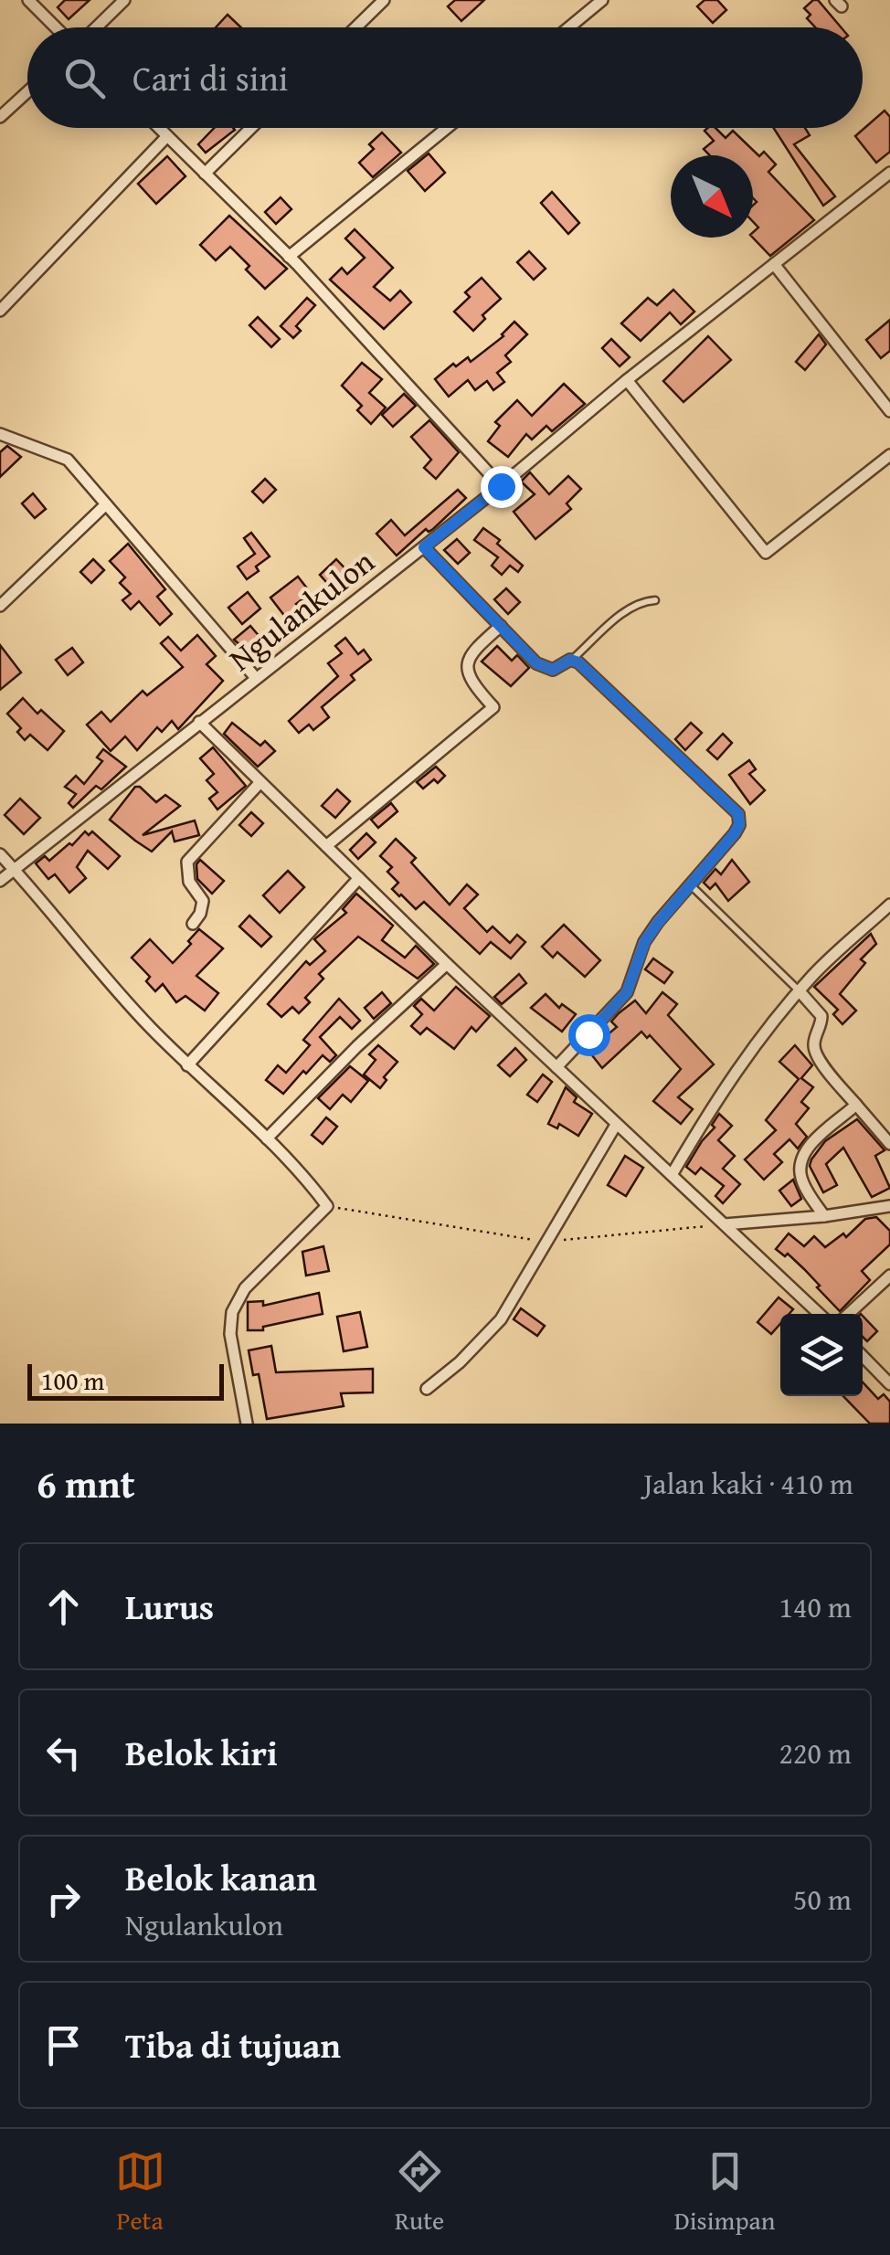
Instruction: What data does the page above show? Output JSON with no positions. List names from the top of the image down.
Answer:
{
  "streets": {
    "street": ["Ngulankulon"]
  },
  "scale_bar": "100 m",
  "north": "bottom right",
  "page": {
    "search": "Cari di sini",
    "scale": "100 m",
    "heading": ["6 mnt", "Jalan kaki · 410 m"],
    "list": [
      ["Lurus", "140 m"],
      ["Belok kiri", "220 m"],
      ["Belok kanan", "Ngulankulon", "50 m"],
      "Tiba di tujuan"
    ],
    "nav": ["Peta", "Rute", "Disimpan"]
  }
}
